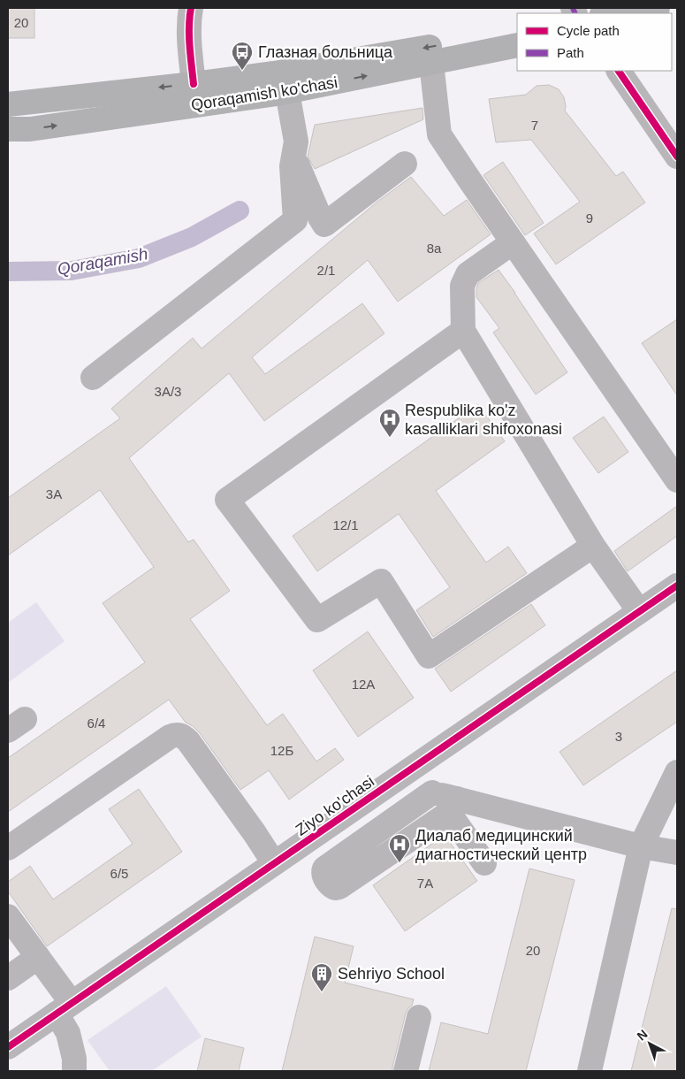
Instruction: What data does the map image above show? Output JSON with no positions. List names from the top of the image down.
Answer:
{
  "streets": {
    "main road": ["Qoraqamish ko'chasi"],
    "street": ["Ziyo ko'chasi"]
  },
  "water": ["Qoraqamish"],
  "places": {
    "bus stop": ["Глазная больница"],
    "hospital": ["Respublika ko'z kasalliklari shifoxonasi", "Диалаб медицинский диагностический центр"],
    "building": ["Sehriyo School"]
  },
  "house_numbers": [
    "20",
    "7",
    "9",
    "8a",
    "2/1",
    "3A/3",
    "3A",
    "12/1",
    "12A",
    "6/4",
    "3",
    "12Б",
    "6/5",
    "7A",
    "20"
  ],
  "legend": ["Cycle path", "Path"],
  "north": "top left"
}
